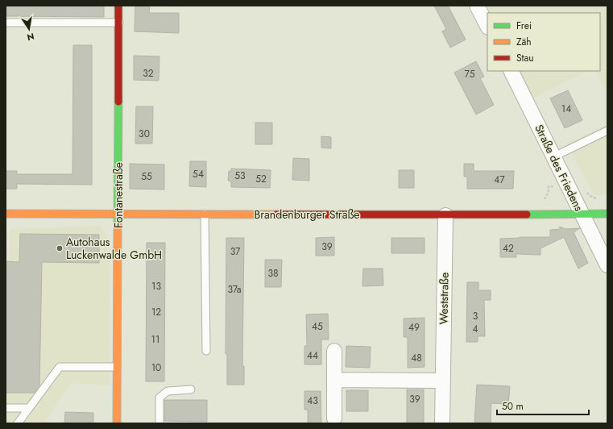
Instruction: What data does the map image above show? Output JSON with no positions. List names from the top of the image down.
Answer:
{
  "streets": {
    "street": [
      "Straße des Friedens",
      "Fontanestraße",
      "Brandenburger Straße",
      "Weststraße"
    ]
  },
  "crossings": [
    ["Straße des Friedens", "Brandenburger Straße"],
    ["Fontanestraße", "Brandenburger Straße"],
    ["Brandenburger Straße", "Weststraße"]
  ],
  "places": ["Autohaus Luckenwalde GmbH"],
  "house_numbers": [
    "32",
    "75",
    "14",
    "30",
    "54",
    "53",
    "55",
    "52",
    "47",
    "39",
    "42",
    "37",
    "38",
    "13",
    "37a",
    "12",
    "3",
    "45",
    "49",
    "4",
    "11",
    "44",
    "48",
    "10",
    "39",
    "43"
  ],
  "legend": ["Frei", "Zäh", "Stau"],
  "scale_bar": "50 m",
  "north": "bottom"
}
